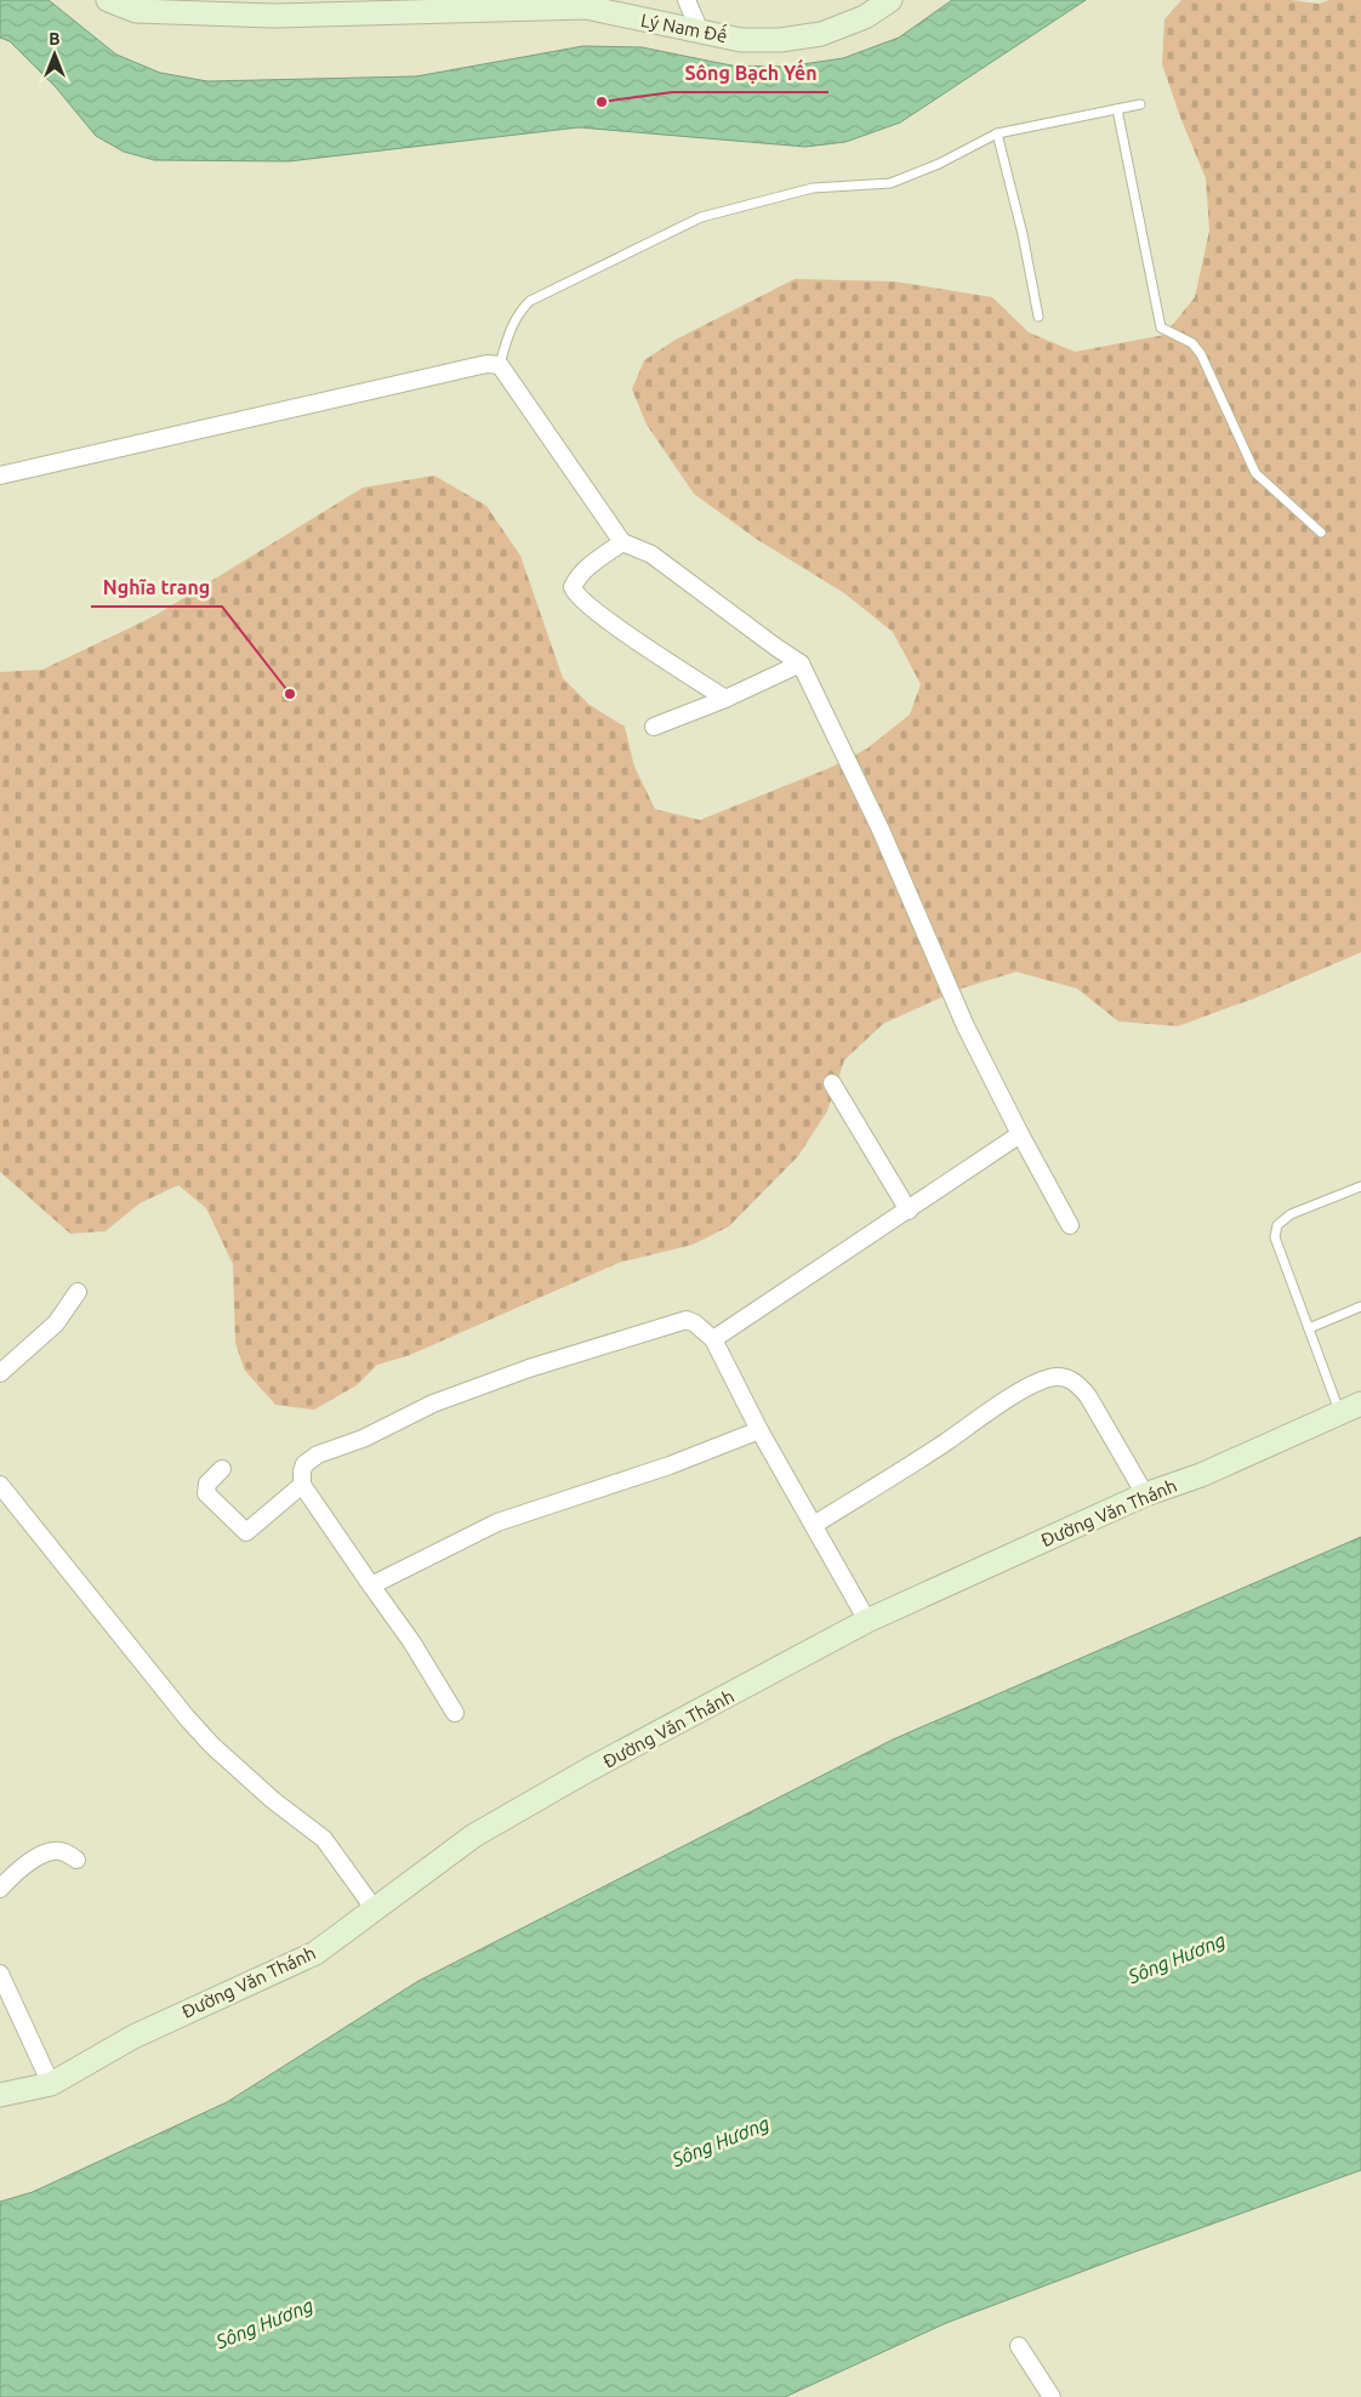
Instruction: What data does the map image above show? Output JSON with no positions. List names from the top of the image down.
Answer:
{
  "streets": {
    "main road": ["Lý Nam Đế", "Đường Văn Thánh"]
  },
  "water": ["Sông Hương"],
  "places": ["Sông Bạch Yến", "Nghĩa trang"],
  "north": "top"
}
